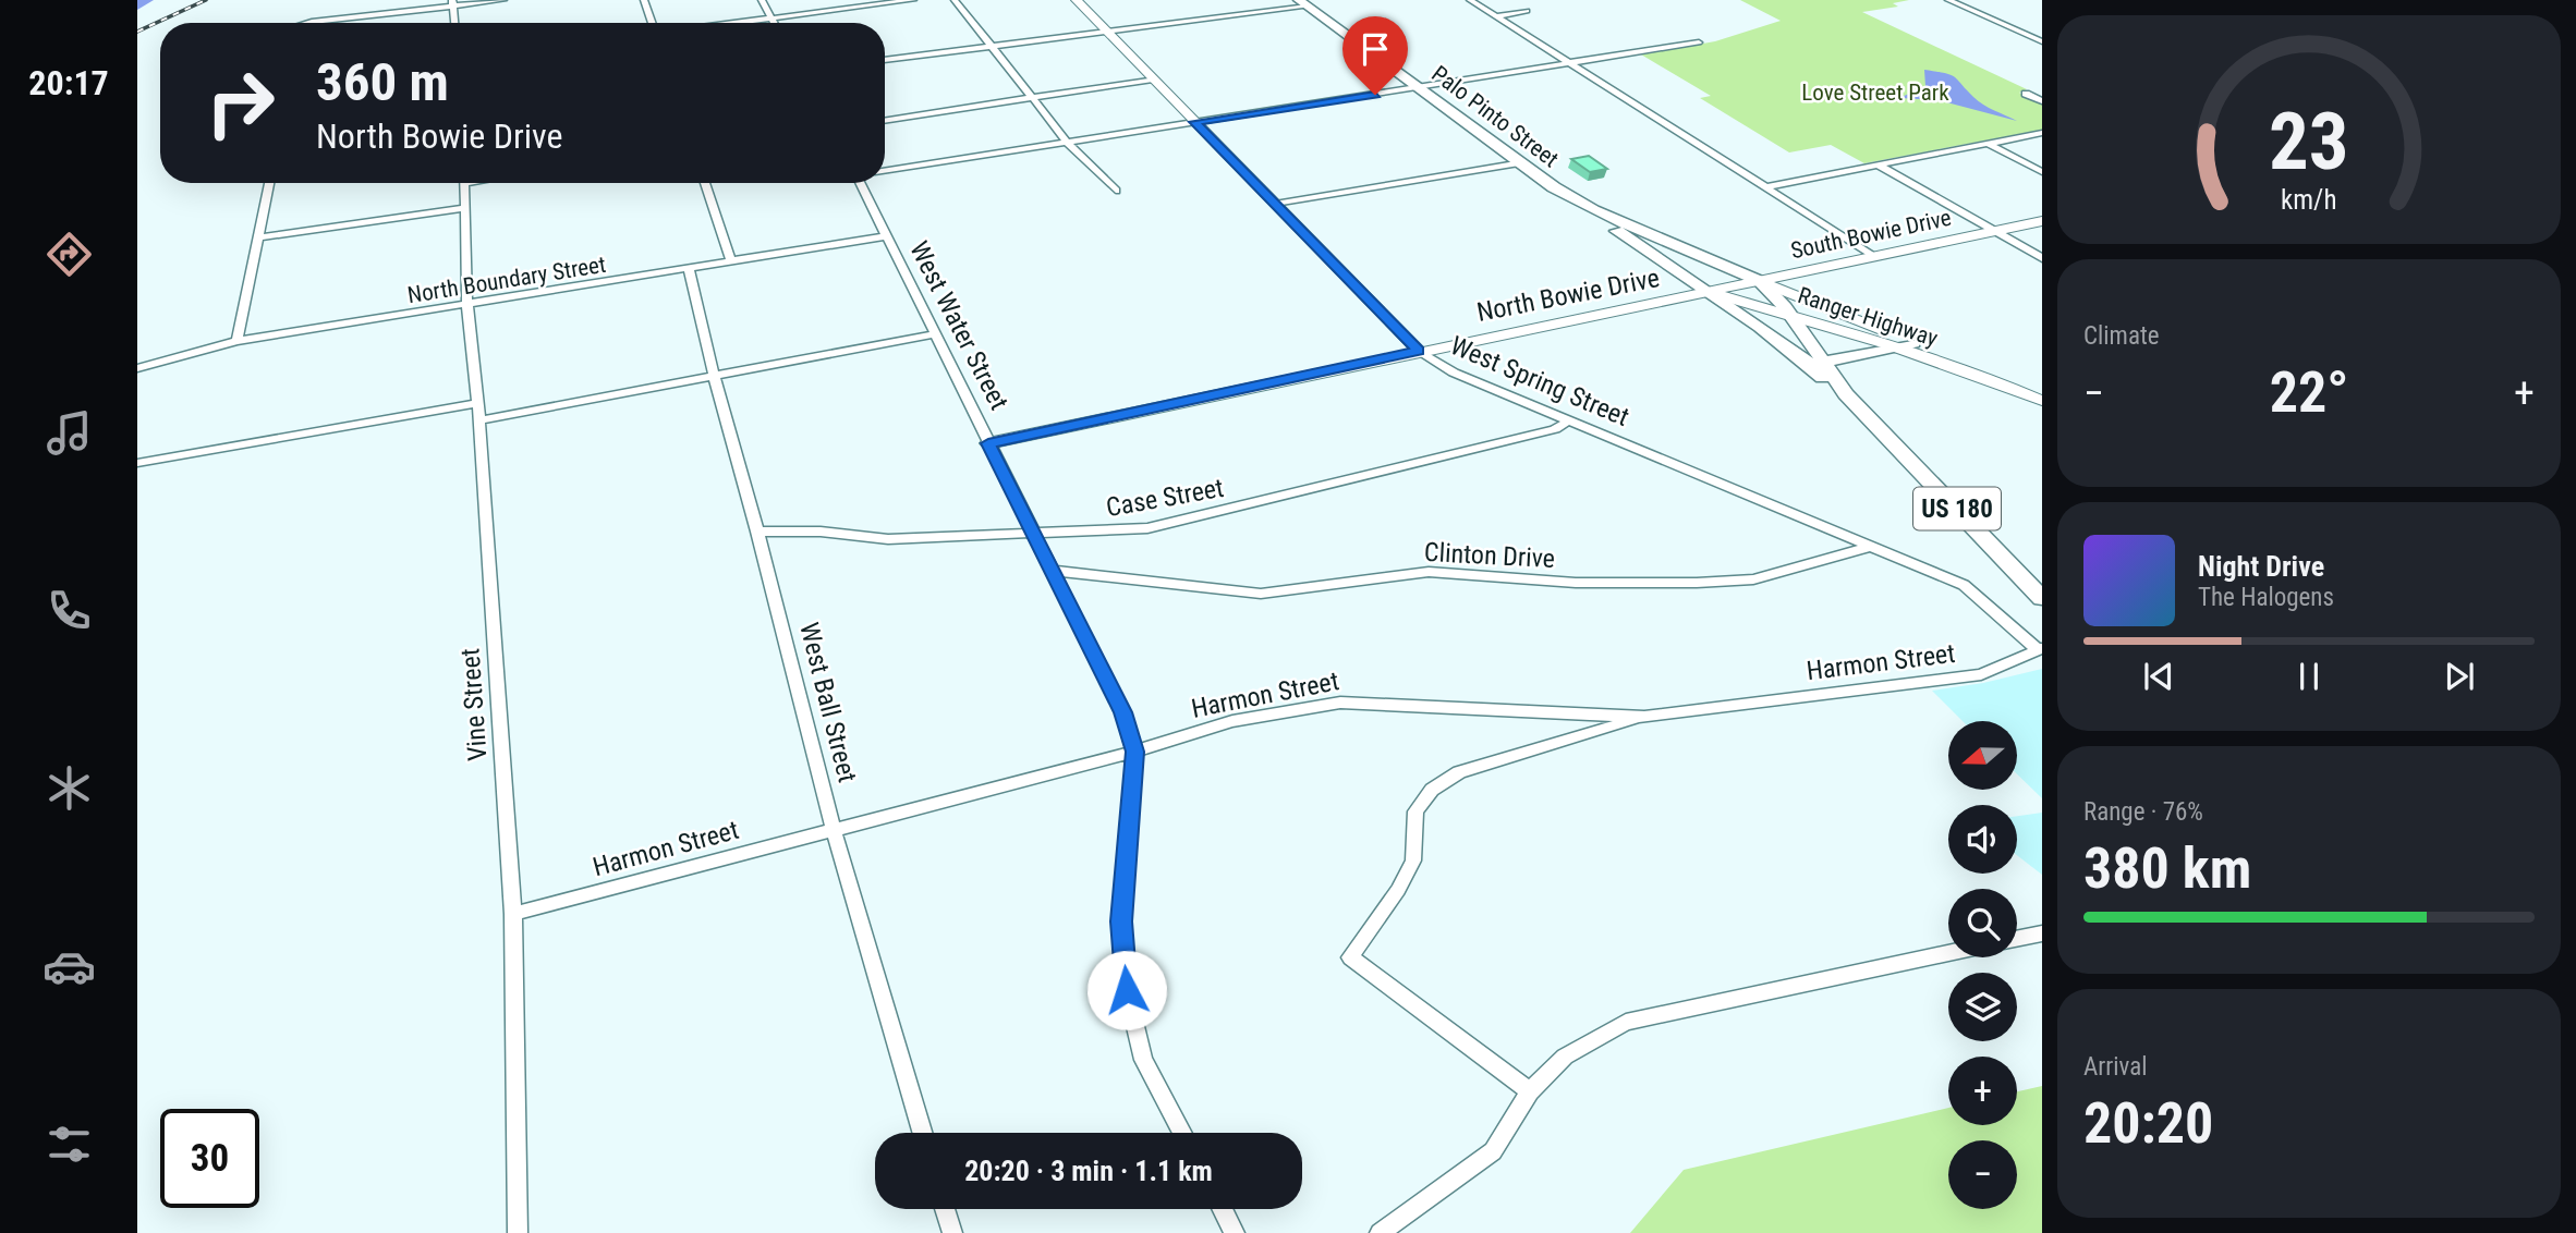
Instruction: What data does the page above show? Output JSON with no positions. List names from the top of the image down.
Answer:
{
  "streets": {
    "main road": ["Palo Pinto Street", "US 180"],
    "street": [
      "South Bowie Drive",
      "North Boundary Street",
      "North Bowie Drive",
      "Ranger Highway",
      "West Water Street",
      "West Spring Street",
      "Case Street",
      "Clinton Drive",
      "Harmon Street",
      "West Ball Street",
      "Vine Street"
    ]
  },
  "crossings": [
    ["Palo Pinto Street", "South Bowie Drive"],
    ["Palo Pinto Street", "North Bowie Drive"],
    ["Palo Pinto Street", "Ranger Highway"],
    ["Palo Pinto Street", "US 180"],
    ["South Bowie Drive", "North Bowie Drive"],
    ["South Bowie Drive", "Ranger Highway"],
    ["South Bowie Drive", "US 180"],
    ["North Boundary Street", "West Water Street"],
    ["North Boundary Street", "West Ball Street"],
    ["North Boundary Street", "Vine Street"],
    ["North Bowie Drive", "Ranger Highway"],
    ["North Bowie Drive", "West Water Street"],
    ["North Bowie Drive", "West Spring Street"],
    ["Ranger Highway", "US 180"],
    ["West Water Street", "Case Street"],
    ["West Water Street", "Clinton Drive"],
    ["West Water Street", "Harmon Street"],
    ["West Spring Street", "Case Street"],
    ["West Spring Street", "Clinton Drive"],
    ["West Spring Street", "Harmon Street"],
    ["Case Street", "West Ball Street"],
    ["Harmon Street", "West Ball Street"],
    ["Harmon Street", "Vine Street"]
  ],
  "parks": ["Love Street Park"],
  "north": "left",
  "page": {
    "tabs": "20:17",
    "turn": ["360 m", "North Bowie Drive"],
    "tile": [
      "Climate",
      ["Range · 76%", "380 km"],
      ["Arrival", "20:20"]
    ],
    "heat": ["−", "22°", "+"],
    "song": ["Night Drive", "The Halogens"],
    "map_buttons": ["+", "−"],
    "limit": "30",
    "trip": "20:20 · 3 min · 1.1 km",
    "gauge": ["23", "km/h"]
  }
}
